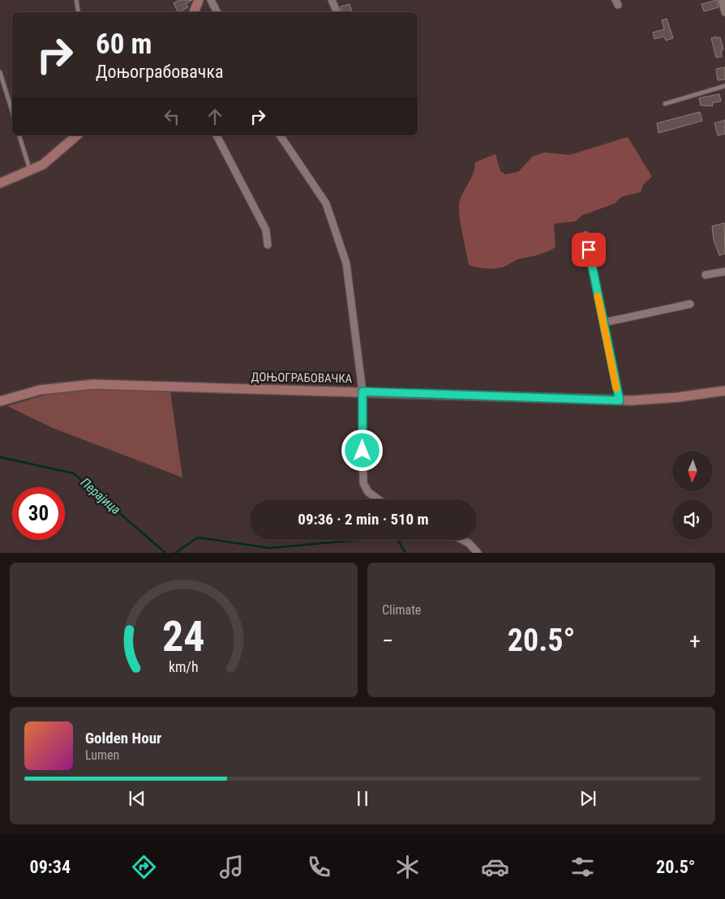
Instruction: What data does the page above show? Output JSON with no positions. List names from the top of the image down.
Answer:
{
  "streets": {
    "street": ["ДОЊОГРАБОВАЧКА"]
  },
  "water": ["Перајица"],
  "north": "bottom",
  "page": {
    "turn": ["60 m", "Доњограбовачка"],
    "limit": "30",
    "trip": "09:36 · 2 min · 510 m",
    "tile": "Climate",
    "heat": ["−", "20.5°", "+"],
    "song": ["Golden Hour", "Lumen"],
    "tabs": ["09:34", "20.5°"],
    "gauge": ["24", "km/h"]
  }
}
